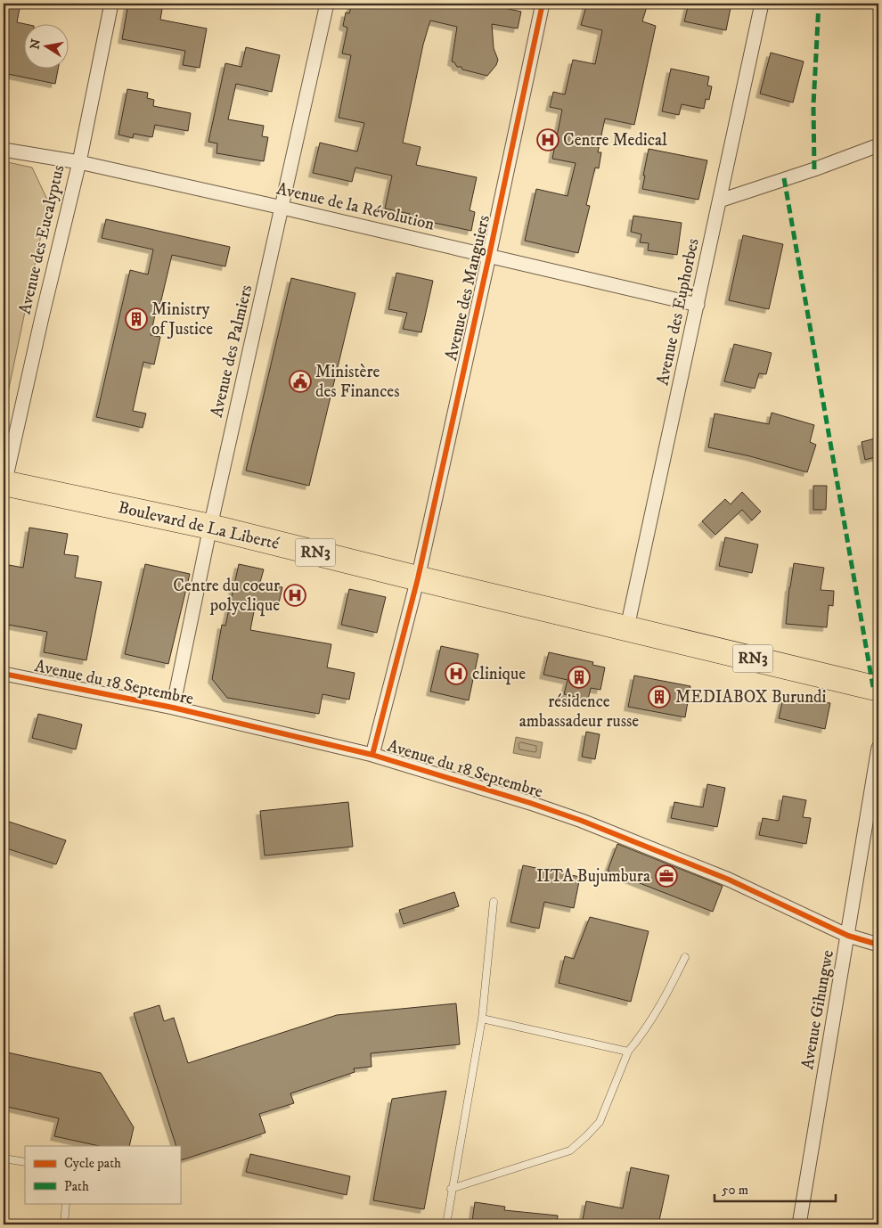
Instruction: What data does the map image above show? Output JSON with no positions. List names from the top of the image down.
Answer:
{
  "streets": {
    "highway": ["Boulevard de La Liberté", "RN3"],
    "street": [
      "Avenue de la Révolution",
      "Avenue des Eucalyptus",
      "Avenue des Manguiers",
      "Avenue des Euphorbes",
      "Avenue des Palmiers",
      "Avenue du 18 Septembre",
      "Avenue Gihungwe"
    ]
  },
  "crossings": [
    ["Avenue de la Révolution", "Avenue des Eucalyptus"],
    ["Avenue de la Révolution", "Avenue des Manguiers"],
    ["Avenue de la Révolution", "Avenue des Euphorbes"],
    ["Avenue de la Révolution", "Avenue des Palmiers"],
    ["Avenue des Eucalyptus", "Boulevard de La Liberté"],
    ["Avenue des Manguiers", "Boulevard de La Liberté"],
    ["Avenue des Manguiers", "Avenue du 18 Septembre"],
    ["Avenue des Euphorbes", "Boulevard de La Liberté"],
    ["Avenue des Euphorbes", "RN3"],
    ["Avenue des Palmiers", "Boulevard de La Liberté"],
    ["Avenue des Palmiers", "Avenue du 18 Septembre"],
    ["Boulevard de La Liberté", "RN3"],
    ["Avenue du 18 Septembre", "Avenue Gihungwe"]
  ],
  "places": {
    "hospital": ["Centre Medical", "Centre du coeur polyclique", "clinique"],
    "building": ["Ministry of Justice", "résidence ambassadeur russe", "MEDIABOX Burundi"],
    "public building": ["Ministère des Finances"],
    "office": ["IITA Bujumbura"]
  },
  "legend": ["Cycle path", "Path"],
  "scale_bar": "50 m",
  "north": "left"
}
